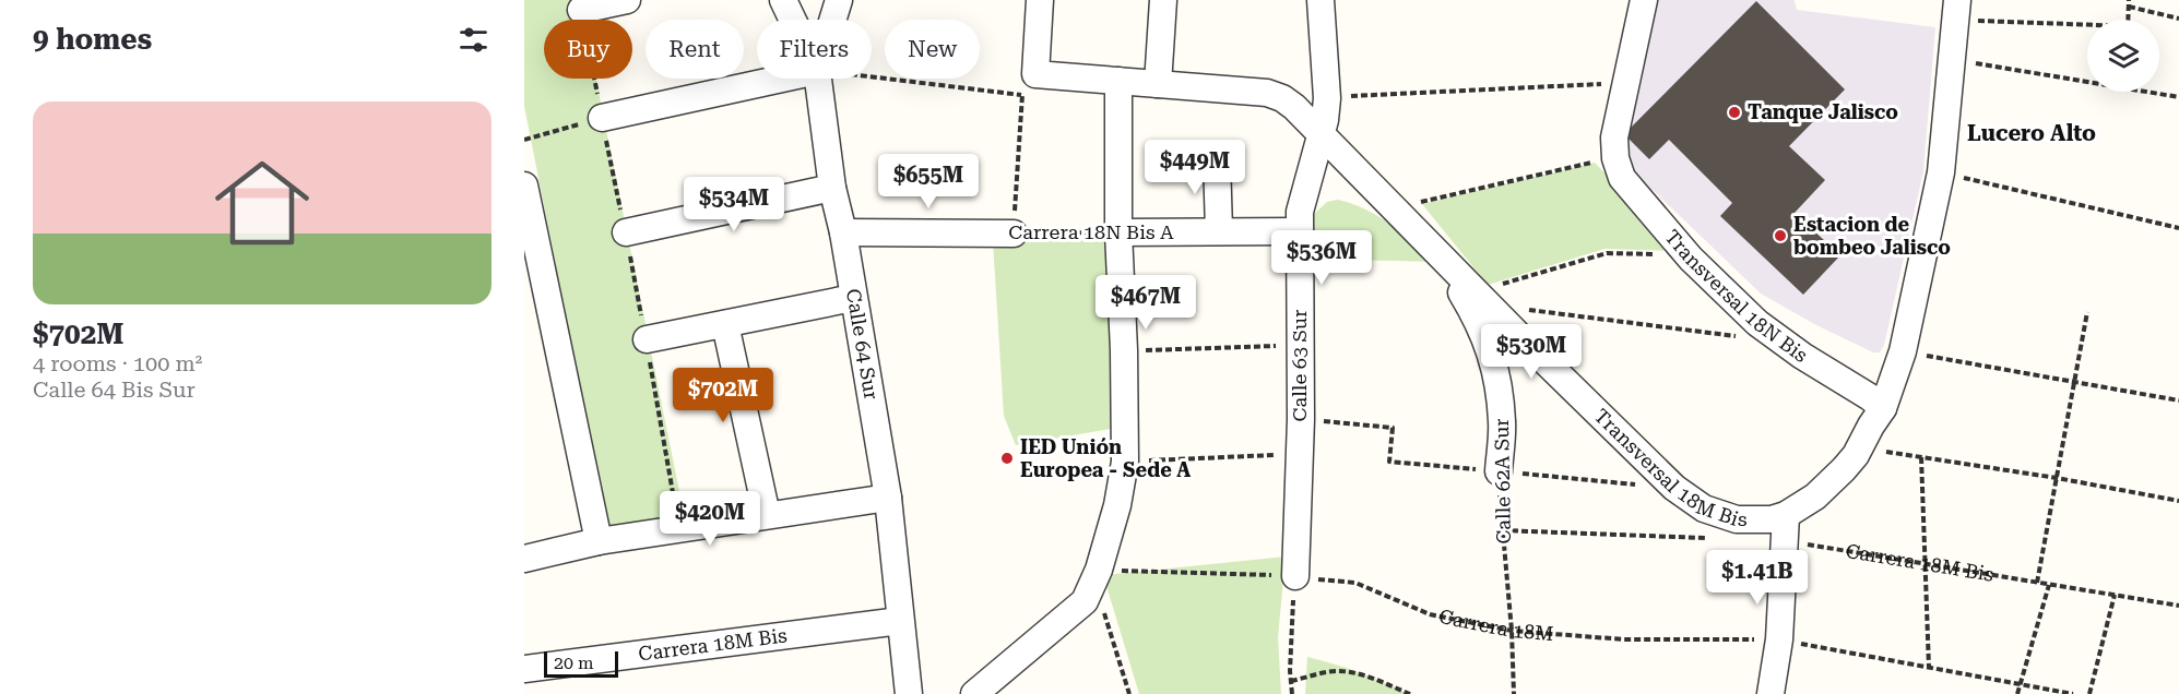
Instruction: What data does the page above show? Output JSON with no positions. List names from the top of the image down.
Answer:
{
  "streets": {
    "street": [
      "Carrera 18N Bis A",
      "Transversal 18N Bis",
      "Calle 64 Sur",
      "Calle 63 Sur",
      "Transversal 18M Bis",
      "Calle 62A Sur",
      "Carrera 18M Bis"
    ],
    "path": ["Carrera 18M"]
  },
  "crossings": [
    ["Carrera 18N Bis A", "Calle 64 Sur"],
    ["Carrera 18N Bis A", "Calle 63 Sur"],
    ["Calle 64 Sur", "Carrera 18M Bis"],
    ["Calle 63 Sur", "Transversal 18M Bis"],
    ["Calle 63 Sur", "Carrera 18M"],
    ["Transversal 18M Bis", "Calle 62A Sur"],
    ["Transversal 18M Bis", "Carrera 18M Bis"],
    ["Calle 62A Sur", "Carrera 18M"]
  ],
  "districts": ["Lucero Alto"],
  "places": ["Tanque Jalisco", "Estacion de bombeo Jalisco", "IED Unión Europea - Sede A"],
  "scale_bar": "20 m",
  "page": {
    "heading": "9 homes",
    "chip": [
      "Buy",
      "Rent",
      "Filters",
      "New"
    ],
    "list": [
      {
        "name": "$702M",
        "note": "4 rooms · 100 m² · Calle 64 Bis Sur"
      }
    ],
    "price": [
      "$449M",
      "$655M",
      "$534M",
      "$536M",
      "$467M",
      "$530M",
      "$702M",
      "$420M",
      "$1.41B"
    ],
    "scale": "20 m"
  }
}
